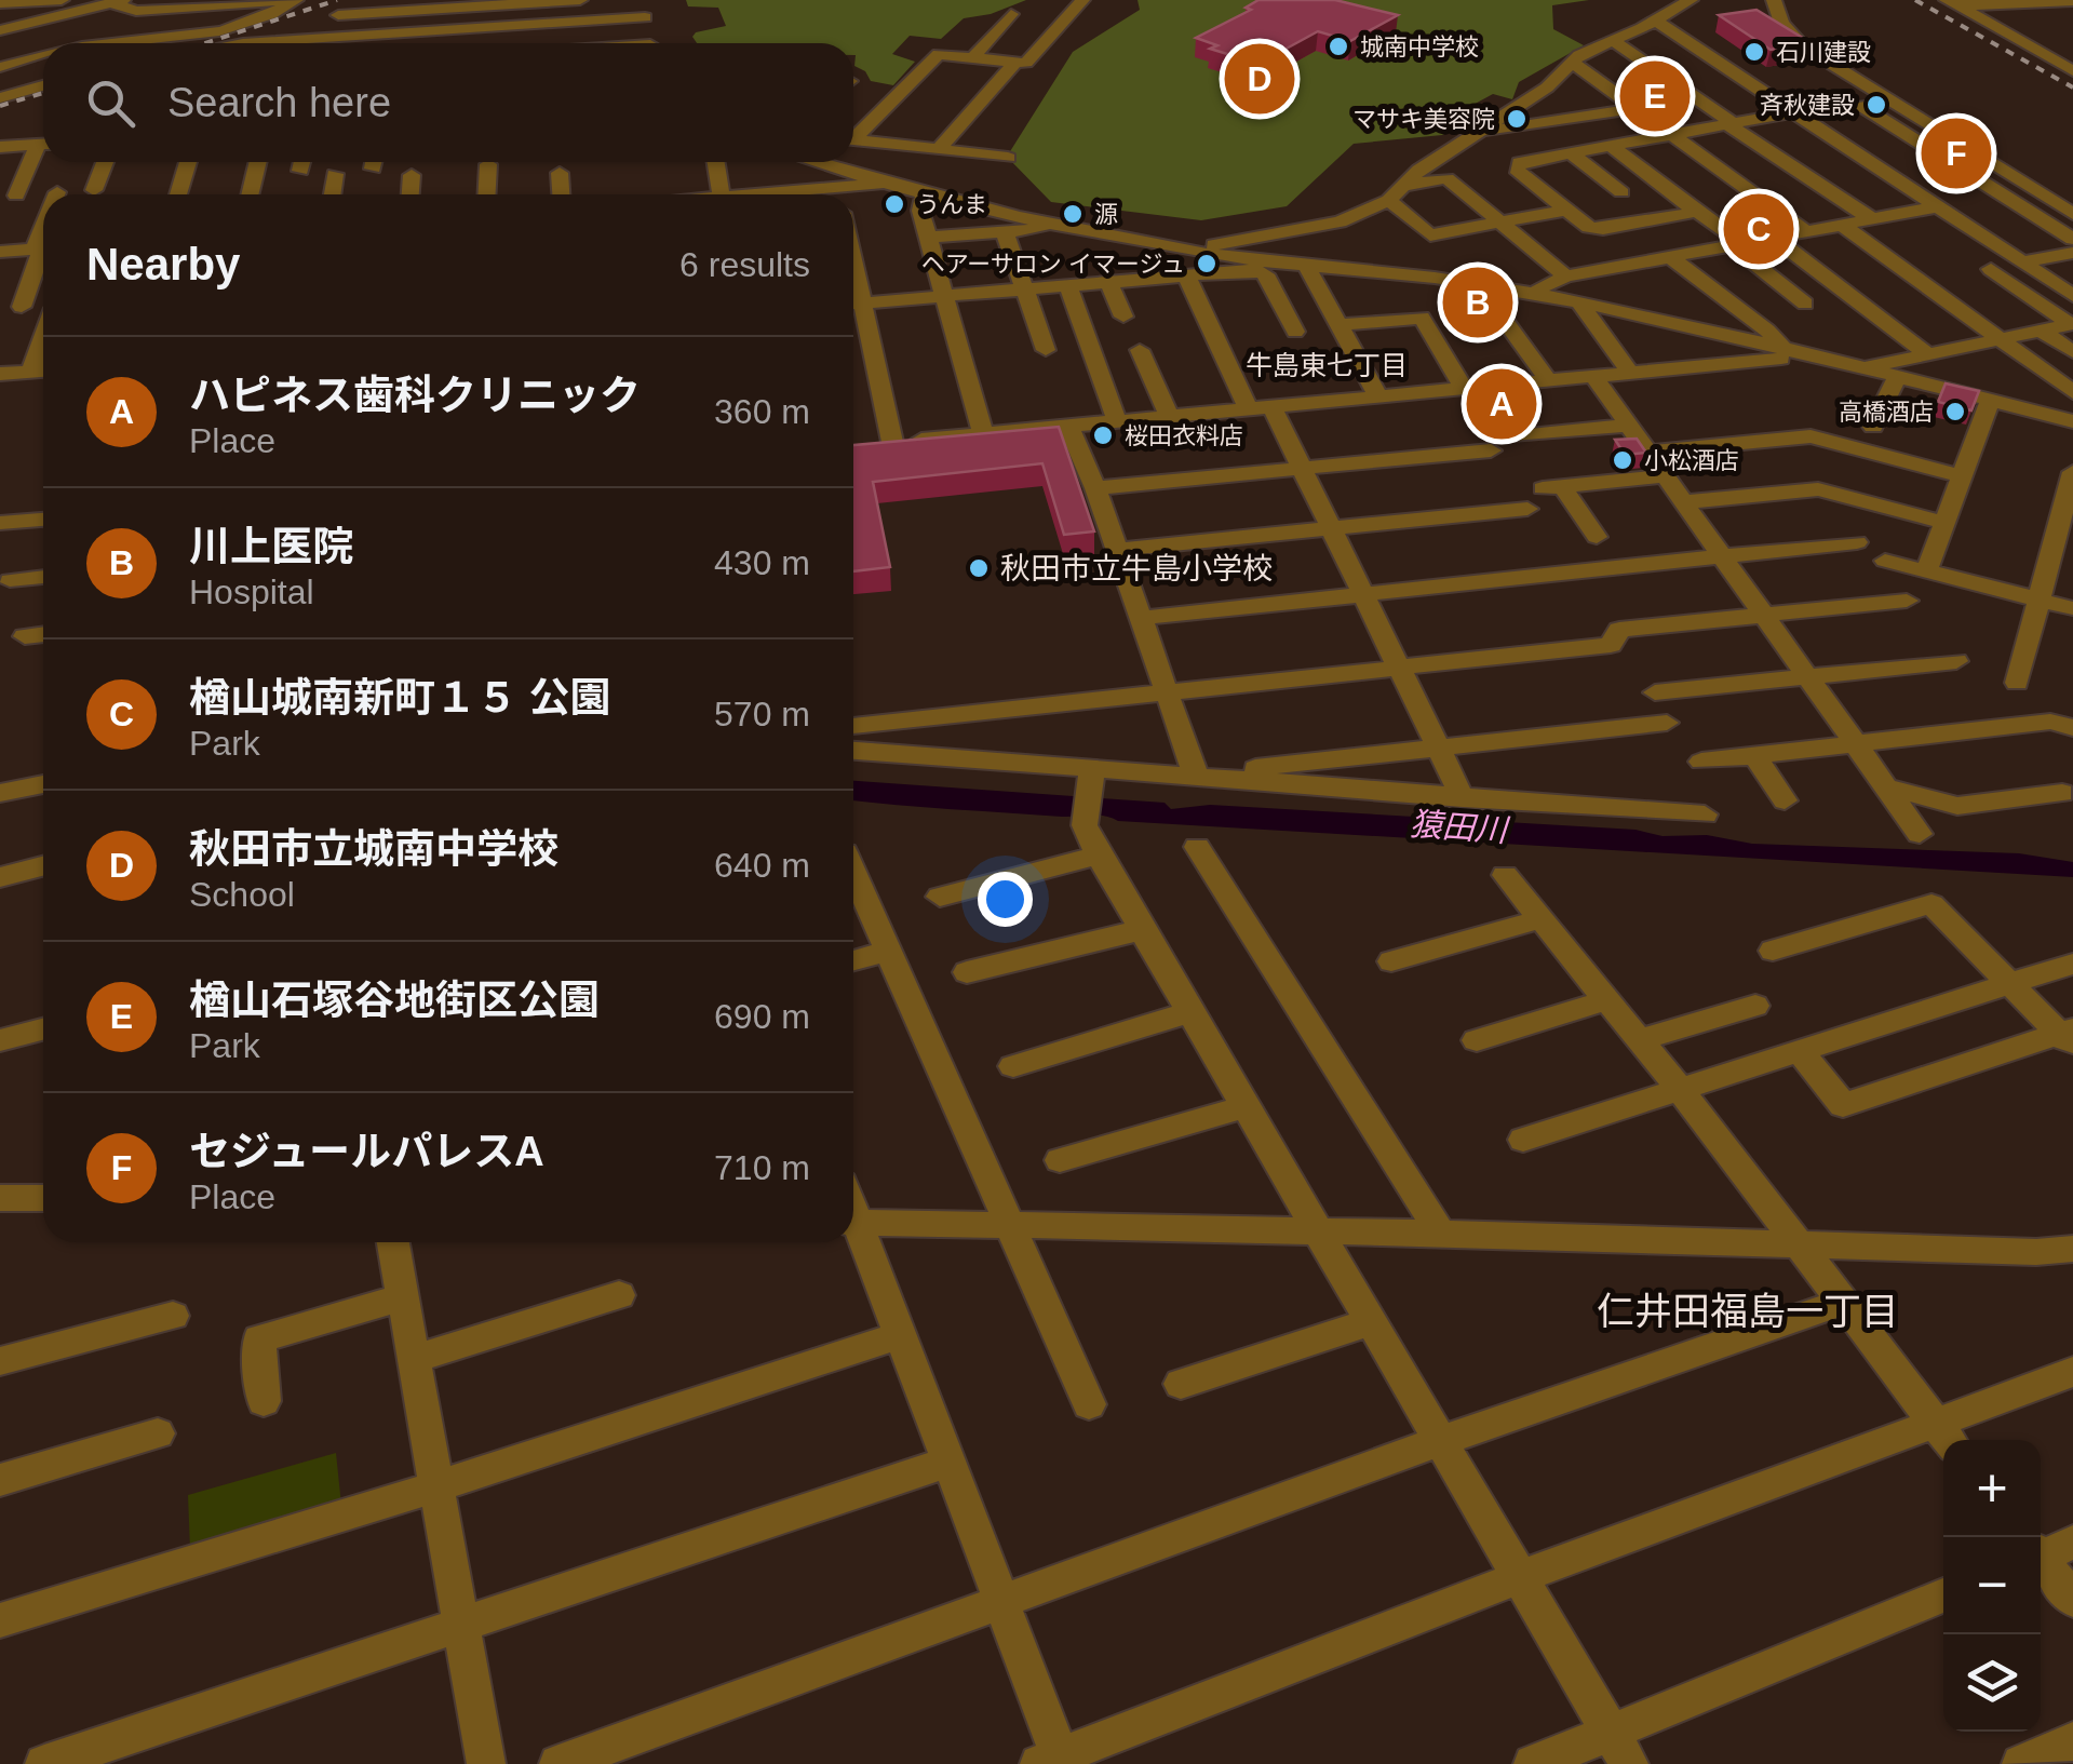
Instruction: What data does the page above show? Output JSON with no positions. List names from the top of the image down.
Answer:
{
  "districts": ["牛島東七丁目", "仁井田福島一丁目"],
  "water": ["猿田川"],
  "places": [
    "城南中学校",
    "石川建設",
    "斉秋建設",
    "マサキ美容院",
    "うんま",
    "源",
    "ヘアーサロン イマージュ",
    "高橋酒店",
    "桜田衣料店",
    "小松酒店",
    "秋田市立牛島小学校"
  ],
  "page": {
    "pins": [
      "D",
      "E",
      "F",
      "C",
      "B",
      "A"
    ],
    "search": "Search here",
    "heading": ["Nearby", "6 results"],
    "list": [
      {
        "mark": "A",
        "name": "ハピネス歯科クリニック",
        "note": "Place",
        "value": "360 m"
      },
      {
        "mark": "B",
        "name": "川上医院",
        "note": "Hospital",
        "value": "430 m"
      },
      {
        "mark": "C",
        "name": "楢山城南新町１５ 公園",
        "note": "Park",
        "value": "570 m"
      },
      {
        "mark": "D",
        "name": "秋田市立城南中学校",
        "note": "School",
        "value": "640 m"
      },
      {
        "mark": "E",
        "name": "楢山石塚谷地街区公園",
        "note": "Park",
        "value": "690 m"
      },
      {
        "mark": "F",
        "name": "セジュールパレスA",
        "note": "Place",
        "value": "710 m"
      }
    ],
    "map_buttons": ["+", "−"]
  }
}
